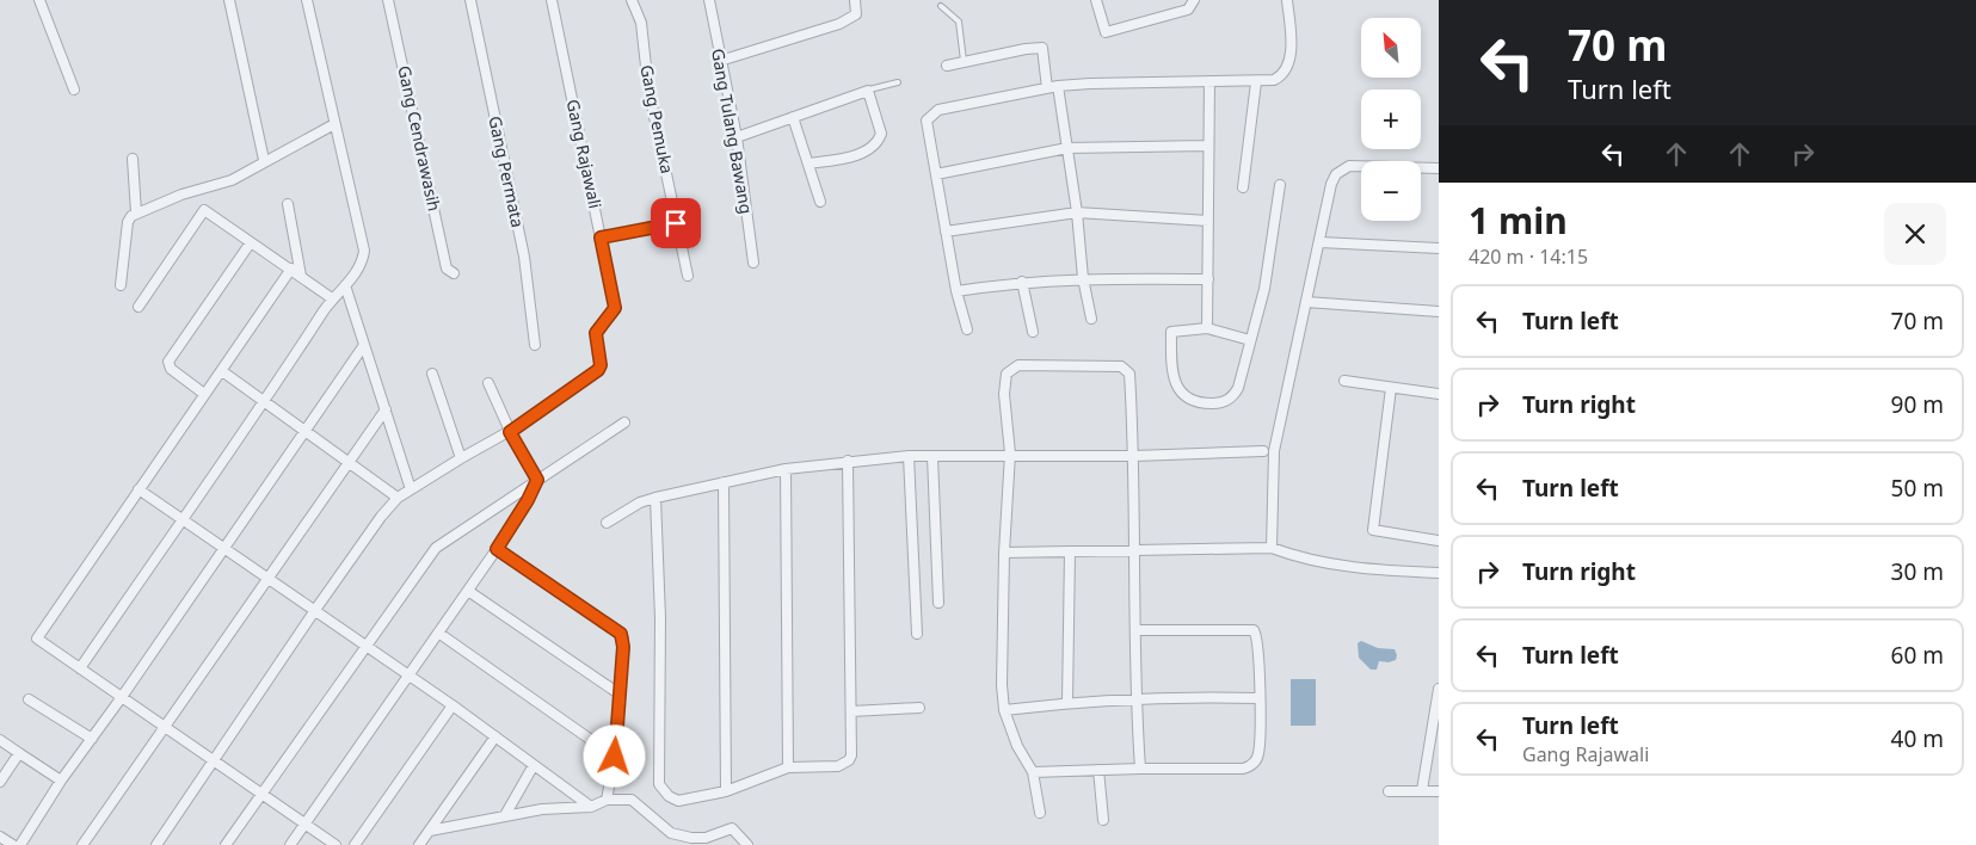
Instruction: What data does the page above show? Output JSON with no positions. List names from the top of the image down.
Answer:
{
  "streets": {
    "street": [
      "Gang Pemuka",
      "Gang Tulang Bawang",
      "Gang Cendrawasih",
      "Gang Rajawali",
      "Gang Permata"
    ]
  },
  "north": "top left",
  "page": {
    "turn": ["70 m", "Turn left"],
    "map_buttons": ["+", "−"],
    "heading": ["1 min", "420 m · 14:15"],
    "list": [
      {
        "name": "Turn left",
        "value": "70 m"
      },
      {
        "name": "Turn right",
        "value": "90 m"
      },
      {
        "name": "Turn left",
        "value": "50 m"
      },
      {
        "name": "Turn right",
        "value": "30 m"
      },
      {
        "name": "Turn left",
        "value": "60 m"
      },
      {
        "name": "Turn left",
        "note": "Gang Rajawali",
        "value": "40 m"
      }
    ]
  }
}
